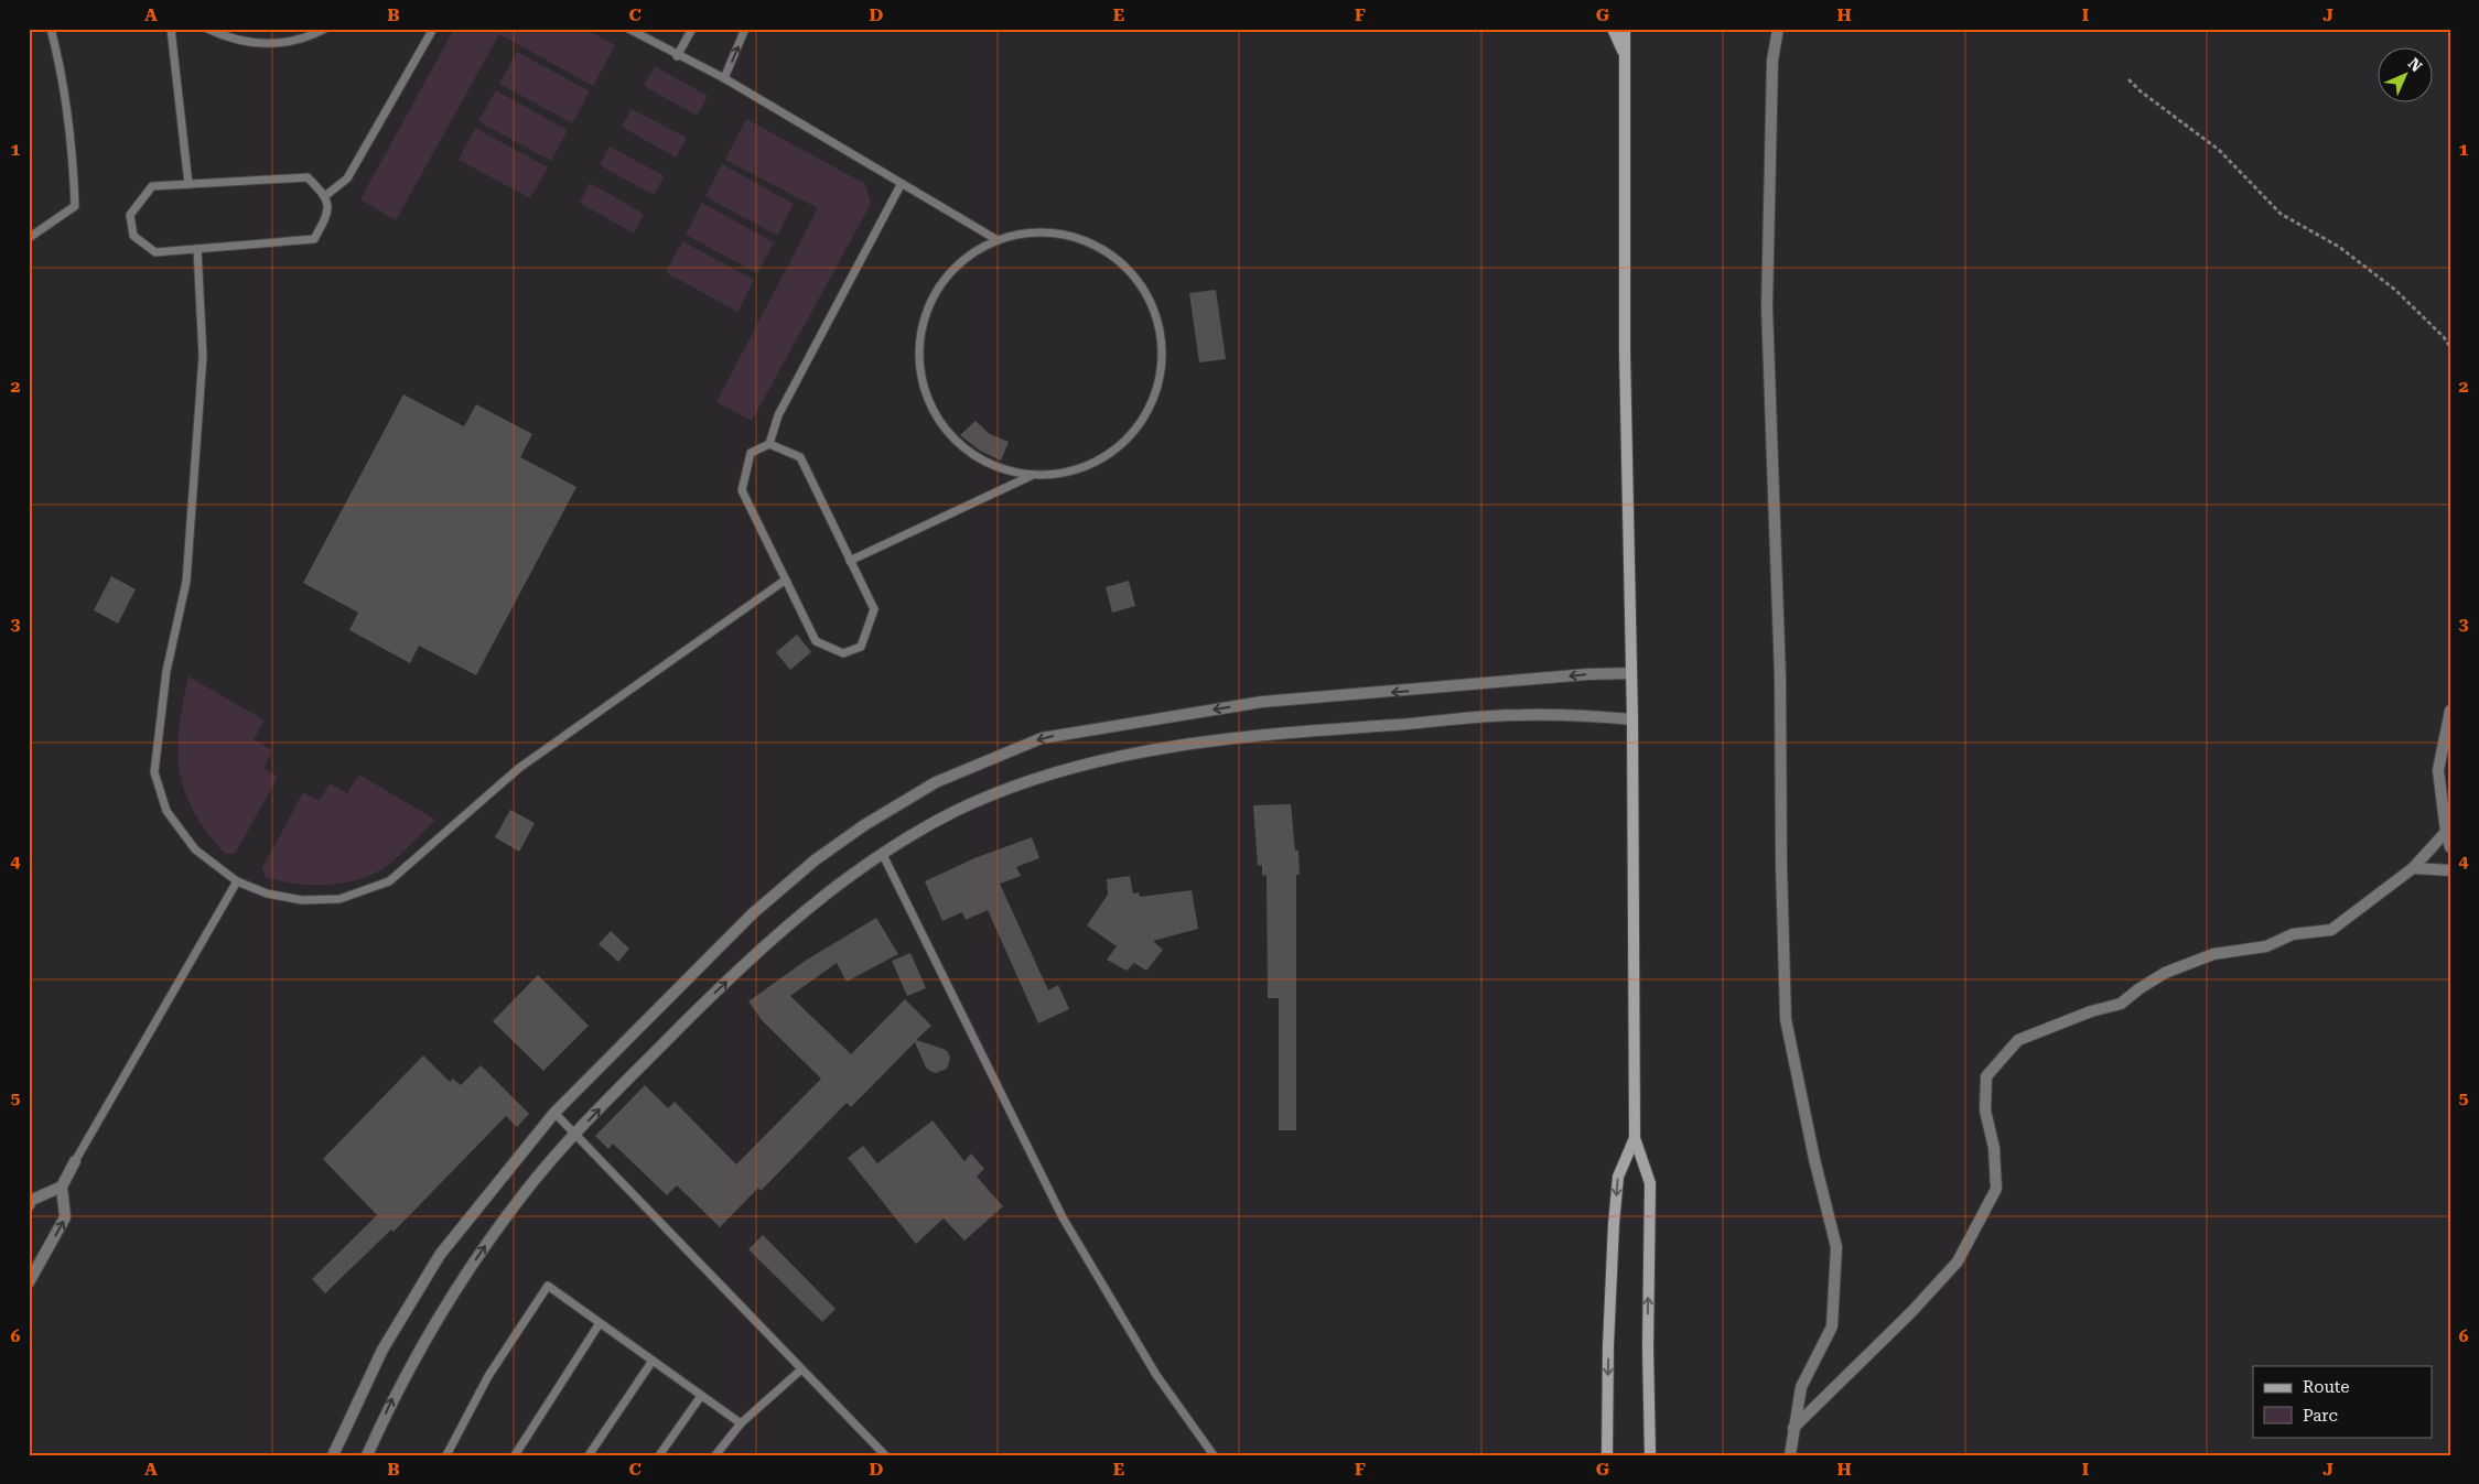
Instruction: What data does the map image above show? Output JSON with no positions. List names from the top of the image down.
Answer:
{
  "legend": ["Route", "Parc"],
  "north": "top right",
  "grid": {
    "columns": [
      "A",
      "B",
      "C",
      "D",
      "E",
      "F",
      "G",
      "H",
      "I",
      "J"
    ],
    "rows": [
      "1",
      "2",
      "3",
      "4",
      "5",
      "6"
    ]
  }
}
